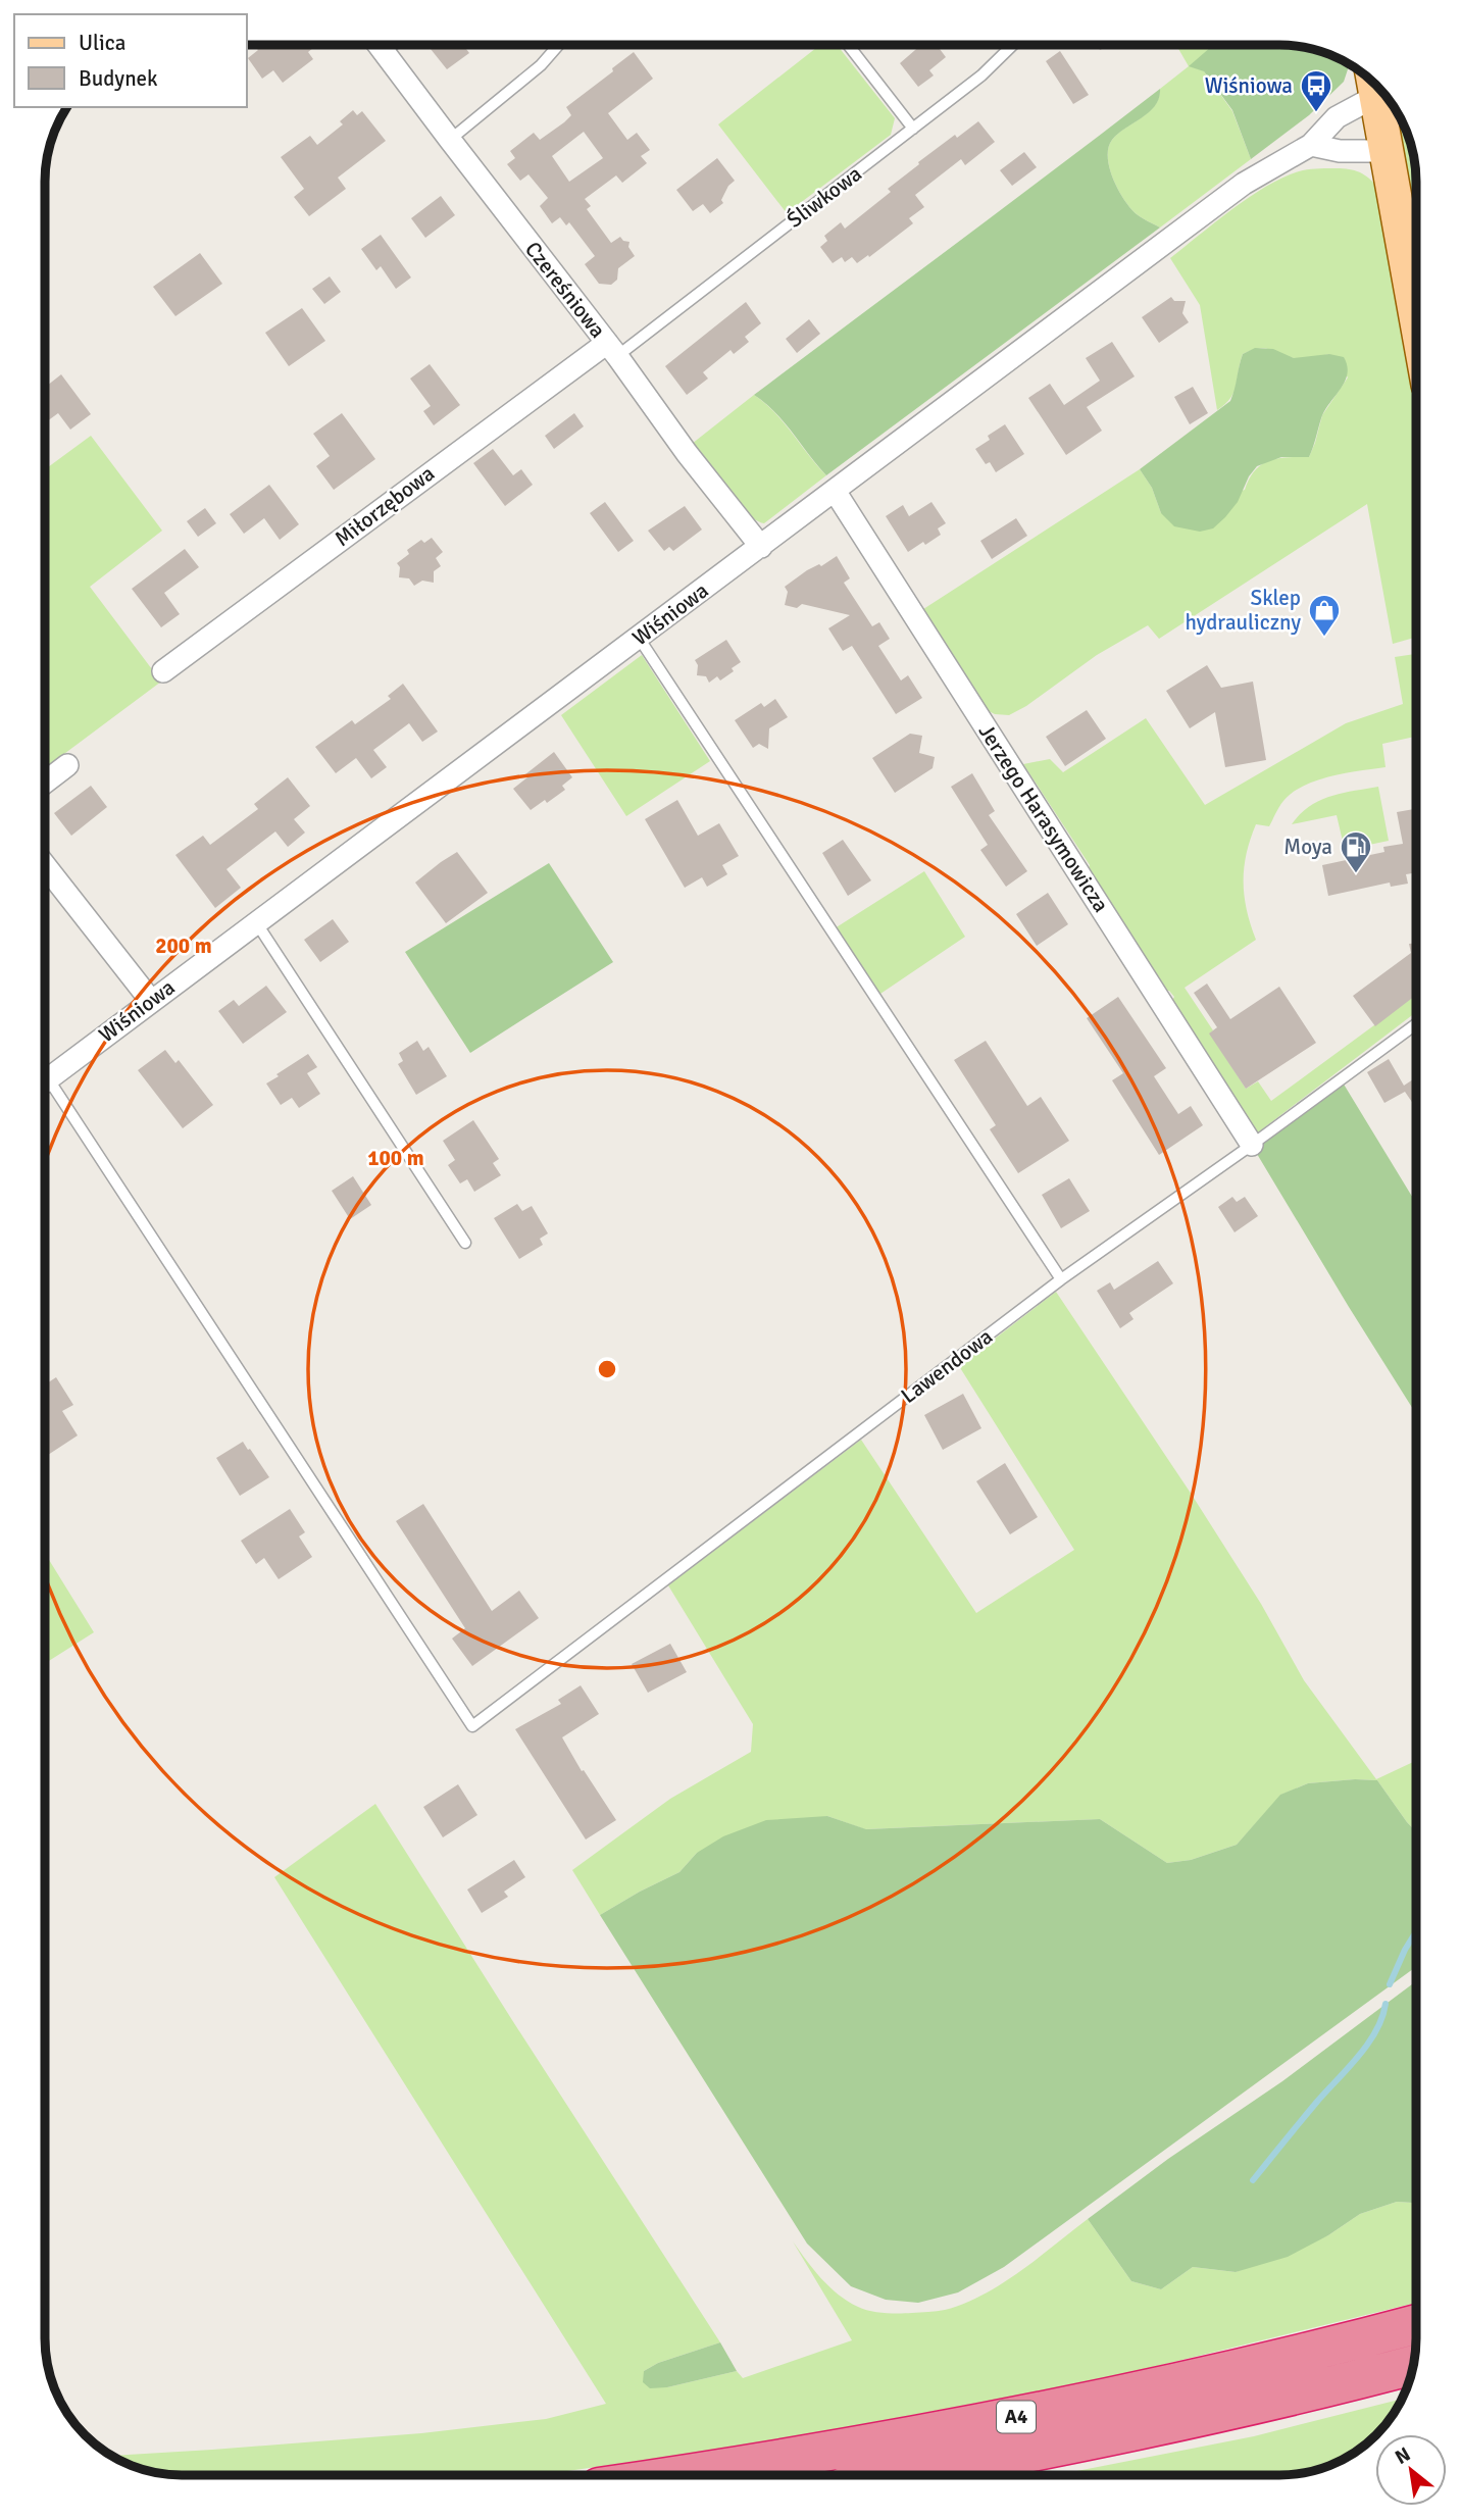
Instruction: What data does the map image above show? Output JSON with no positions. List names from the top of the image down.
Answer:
{
  "streets": {
    "highway": ["A4"],
    "street": [
      "Czereśniowa",
      "Miłorzębowa",
      "Wiśniowa",
      "Jerzego Harasymowicza"
    ],
    "lane": ["Śliwkowa", "Lawendowa"]
  },
  "crossings": [
    ["Śliwkowa", "Czereśniowa"],
    ["Śliwkowa", "Miłorzębowa"],
    ["Czereśniowa", "Miłorzębowa"],
    ["Czereśniowa", "Wiśniowa"],
    ["Wiśniowa", "Jerzego Harasymowicza"],
    ["Jerzego Harasymowicza", "Lawendowa"]
  ],
  "places": {
    "bus stop": ["Wiśniowa"],
    "shop": ["Sklep hydrauliczny"],
    "fuel station": ["Moya"]
  },
  "legend": ["Ulica", "Budynek"],
  "north": "top left",
  "rings": ["200 m", "100 m"]
}
